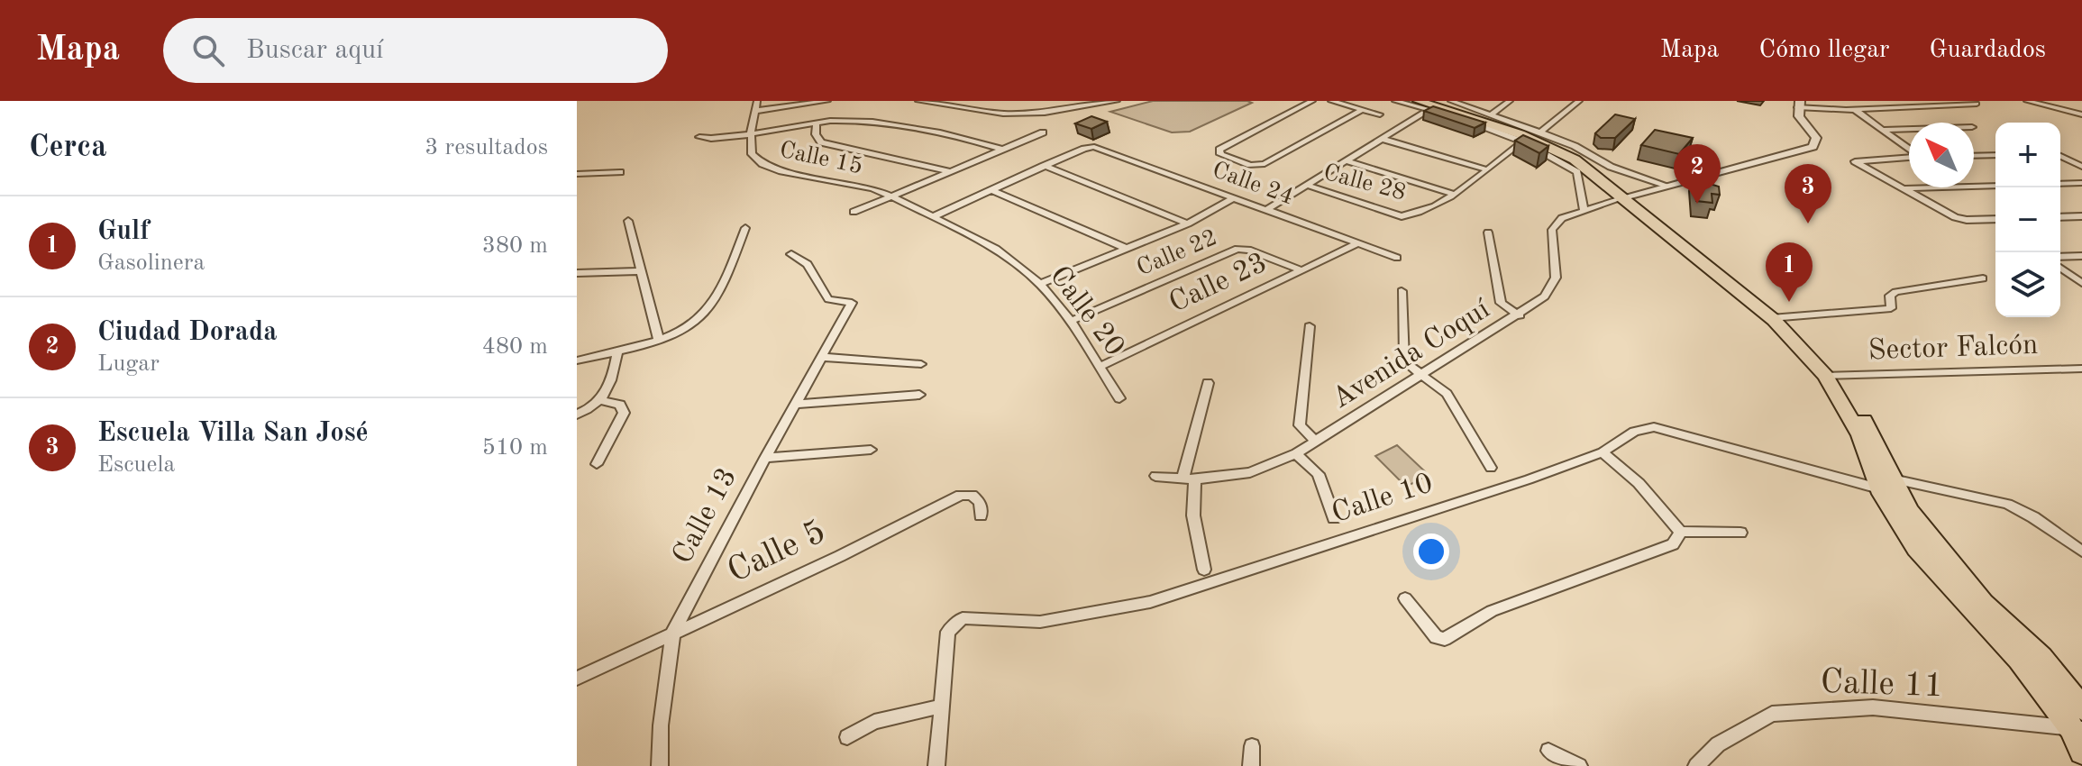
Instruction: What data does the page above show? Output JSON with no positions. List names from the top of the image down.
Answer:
{
  "streets": {
    "street": [
      "Calle 15",
      "Calle 28",
      "Calle 24",
      "Calle 22",
      "Calle 23",
      "Calle 20",
      "Sector Falcón",
      "Avenida Coquí",
      "Calle 10",
      "Calle 13",
      "Calle 5",
      "Calle 11"
    ]
  },
  "crossings": [
    ["Calle 15", "Calle 20"],
    ["Calle 24", "Calle 23"],
    ["Calle 22", "Calle 23"],
    ["Calle 22", "Calle 20"],
    ["Calle 23", "Calle 20"],
    ["Calle 13", "Calle 5"]
  ],
  "north": "top left",
  "page": {
    "header": "Mapa",
    "search": "Buscar aquí",
    "nav": ["Mapa", "Cómo llegar", "Guardados"],
    "heading": ["Cerca", "3 resultados"],
    "map_buttons": ["+", "−"],
    "pins": ["2", "3", "1"],
    "list": [
      {
        "mark": "1",
        "name": "Gulf",
        "note": "Gasolinera",
        "value": "380 m"
      },
      {
        "mark": "2",
        "name": "Ciudad Dorada",
        "note": "Lugar",
        "value": "480 m"
      },
      {
        "mark": "3",
        "name": "Escuela Villa San José",
        "note": "Escuela",
        "value": "510 m"
      }
    ]
  }
}
